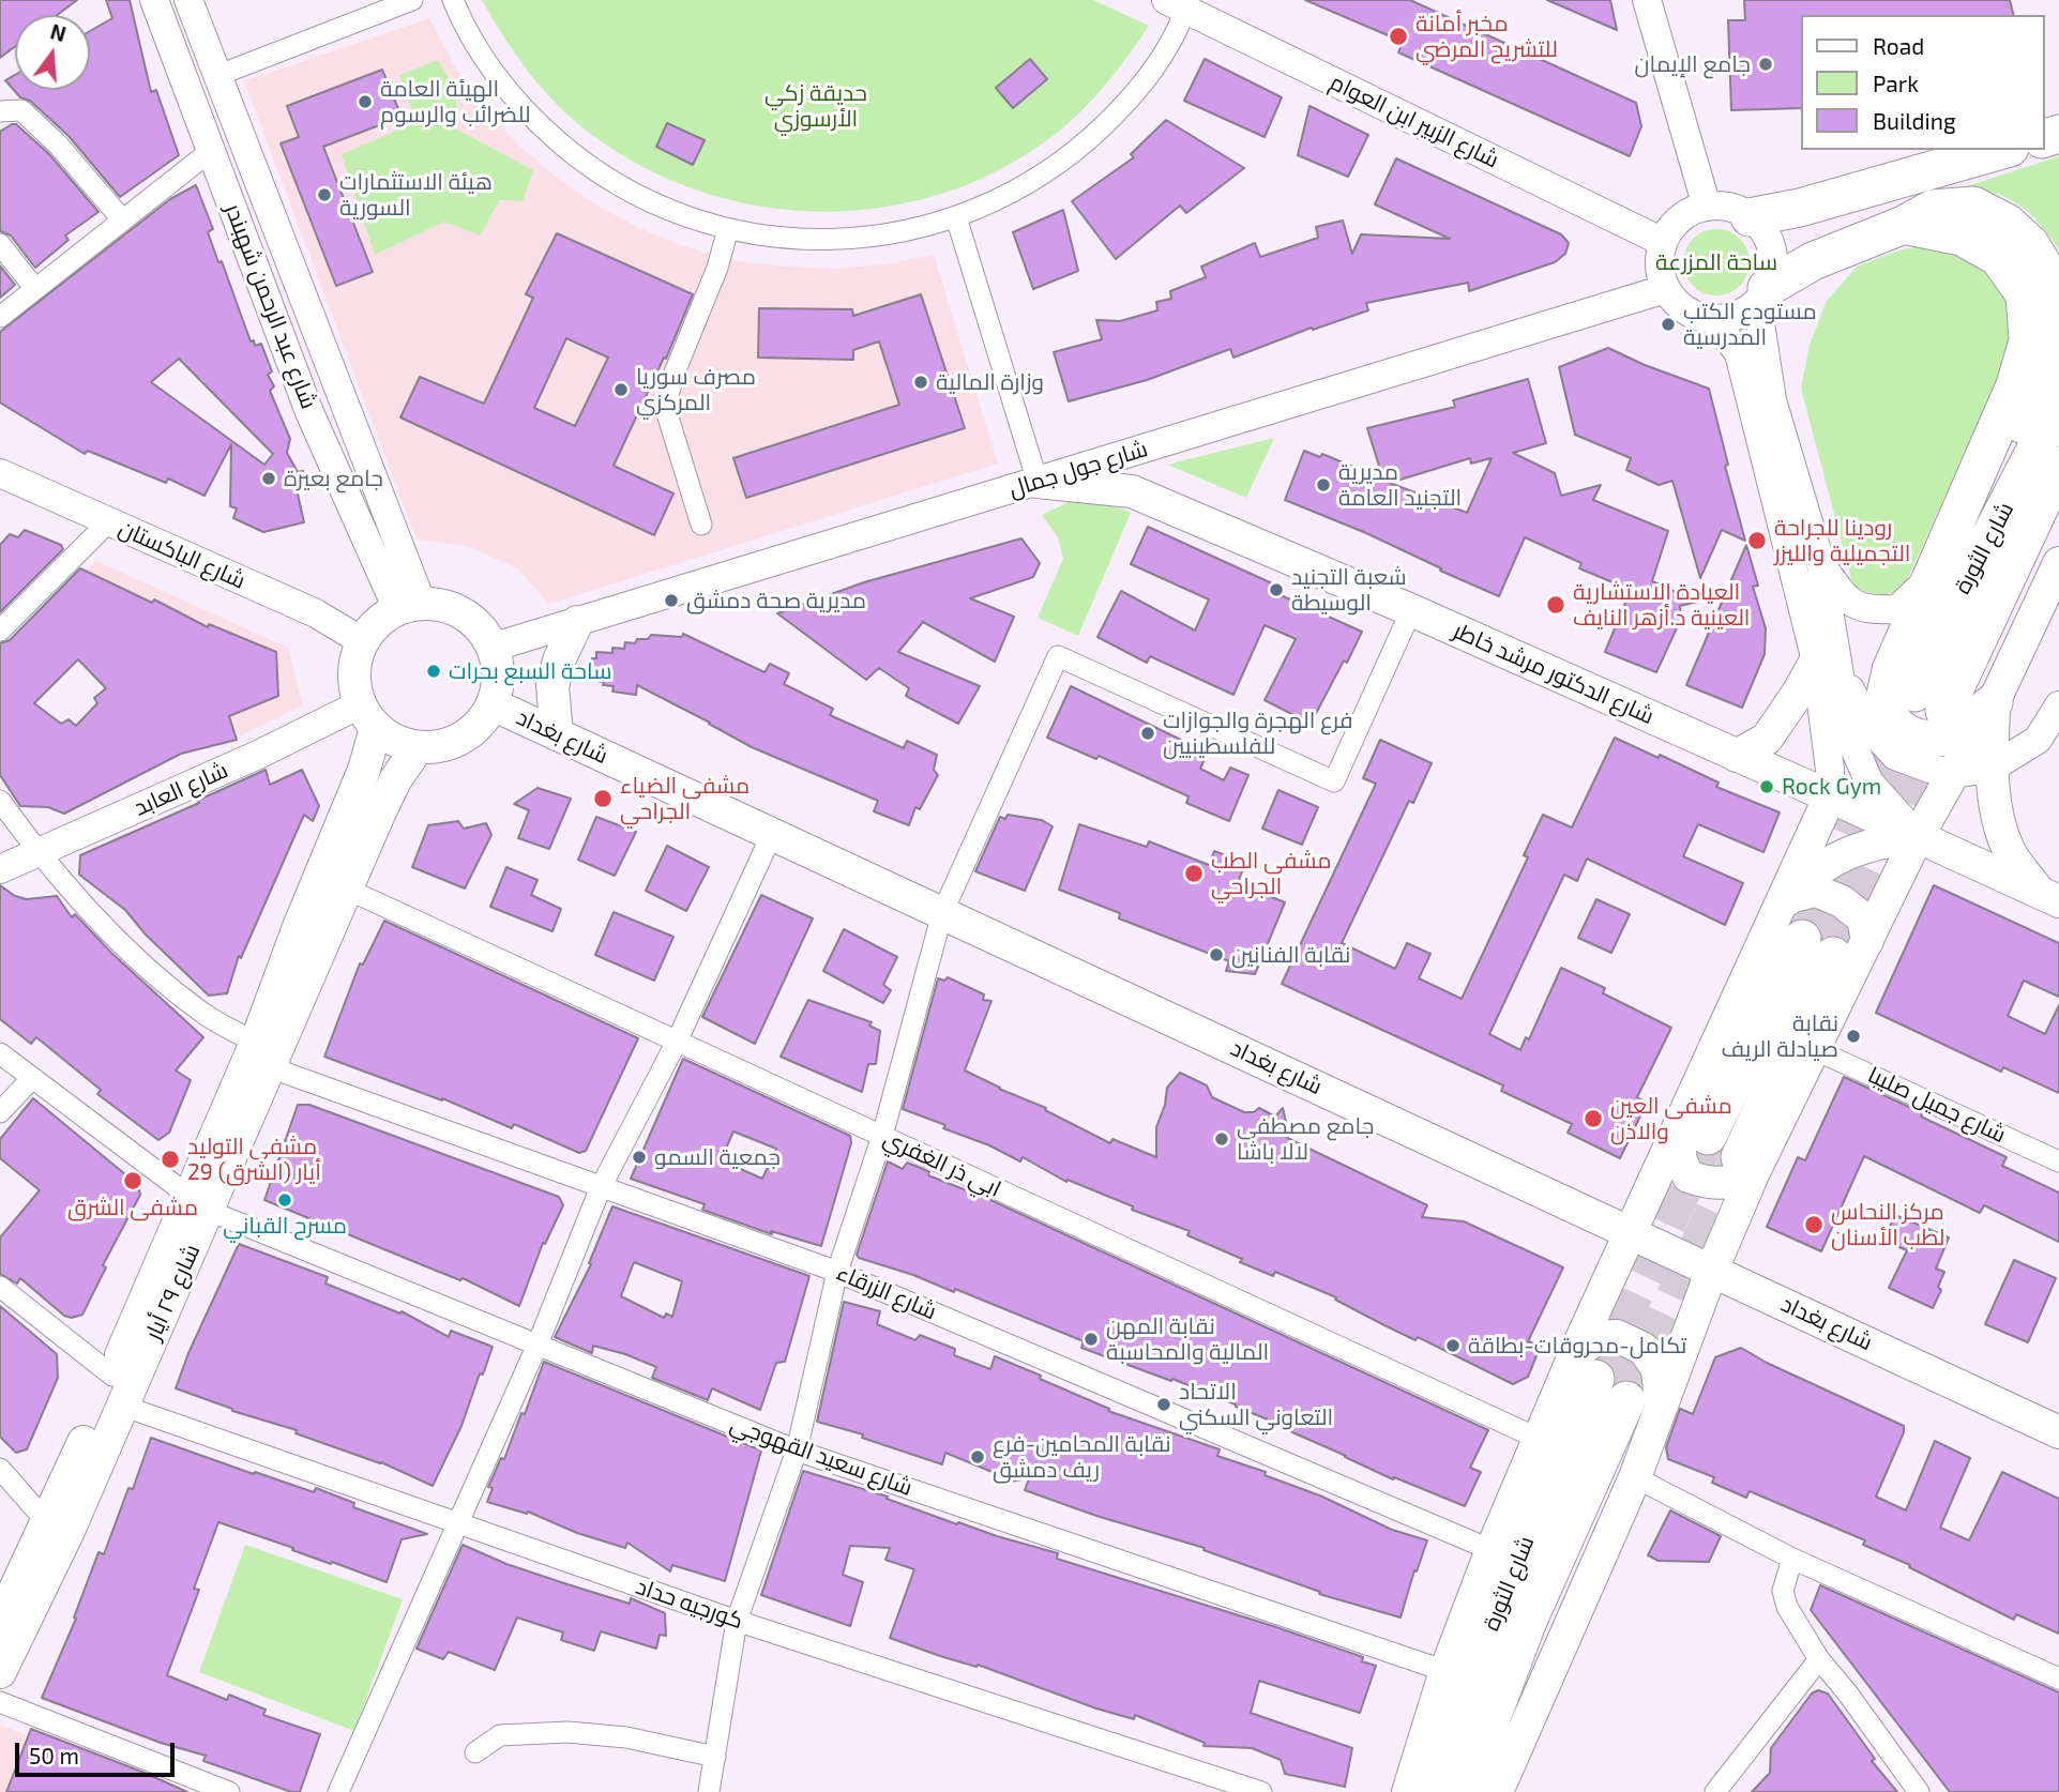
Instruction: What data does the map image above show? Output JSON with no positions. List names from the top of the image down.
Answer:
{
  "streets": {
    "highway": ["شارع الثورة"],
    "main road": [
      "شارع الزبير ابن العوام",
      "شارع عبد الرحمن شهبندر",
      "شارع جول جمال",
      "شارع الباكستان",
      "شارع الدكتور مرشد خاطر",
      "شارع بغداد",
      "شارع العابد",
      "شارع ٢٩ أيار"
    ],
    "street": [
      "شارع جميل صليبا",
      "ابي ذر الغفري",
      "شارع الزرقاء",
      "شارع سعيد القهوجي",
      "كورجيه حداد"
    ]
  },
  "crossings": [
    ["شارع الزبير ابن العوام", "شارع جول جمال"],
    ["شارع عبد الرحمن شهبندر", "شارع جول جمال"],
    ["شارع عبد الرحمن شهبندر", "شارع الباكستان"],
    ["شارع عبد الرحمن شهبندر", "شارع بغداد"],
    ["شارع عبد الرحمن شهبندر", "شارع العابد"],
    ["شارع عبد الرحمن شهبندر", "شارع ٢٩ أيار"],
    ["شارع جول جمال", "شارع الباكستان"],
    ["شارع جول جمال", "شارع الدكتور مرشد خاطر"],
    ["شارع جول جمال", "شارع بغداد"],
    ["شارع جول جمال", "شارع العابد"],
    ["شارع جول جمال", "شارع ٢٩ أيار"],
    ["شارع الباكستان", "شارع بغداد"],
    ["شارع الباكستان", "شارع العابد"],
    ["شارع الباكستان", "شارع ٢٩ أيار"],
    ["شارع بغداد", "شارع العابد"],
    ["شارع بغداد", "شارع ٢٩ أيار"],
    ["شارع العابد", "شارع ٢٩ أيار"],
    ["شارع العابد", "شارع الزرقاء"],
    ["ابي ذر الغفري", "شارع ٢٩ أيار"],
    ["شارع ٢٩ أيار", "شارع الزرقاء"],
    ["شارع ٢٩ أيار", "شارع سعيد القهوجي"],
    ["شارع ٢٩ أيار", "كورجيه حداد"]
  ],
  "parks": ["حديقة زكي الأرسوزي", "ساحة المزرعة"],
  "places": [
    "مخبر أمانة للتشريح المرضي",
    "جامع الإيمان",
    "الهيئة العامة للضرائب والرسوم",
    "هيئة الاستثمارات السورية",
    "مستودع الكتب المدرسية",
    "وزارة المالية",
    "مصرف سوريا المركزي",
    "جامع بعيرة",
    "مديرية التجنيد العامة",
    "رودينا للجراحة التجميلية والليزر",
    "شعبة التجنيد الوسيطة",
    "مديرية صحة دمشق",
    "العيادة الاستشارية العينية د.أزهر النايف",
    "ساحة السبع بحرات",
    "فرع الهجرة والجوازات للفلسطينيين",
    "Rock Gym",
    "مشفى الضياء الجراحي",
    "مشفى الطب الجراحي",
    "نقابة الفنانين",
    "نقابة صيادلة الريف",
    "مشفى العين والاذن",
    "جامع مصطفى لالا باشا",
    "جمعية السمو",
    "مشفى التوليد 29 أيار (الشرق)",
    "مشفى الشرق",
    "مسرح القباني",
    "مركز النحاس لطب الأسنان",
    "نقابة المهن المالية والمحاسبة",
    "تكامل-محروقات-بطاقة",
    "الاتحاد التعاوني السكني",
    "نقابة المحامين-فرع ريف دمشق"
  ],
  "legend": ["Road", "Park", "Building"],
  "scale_bar": "50 m",
  "north": "top"
}
